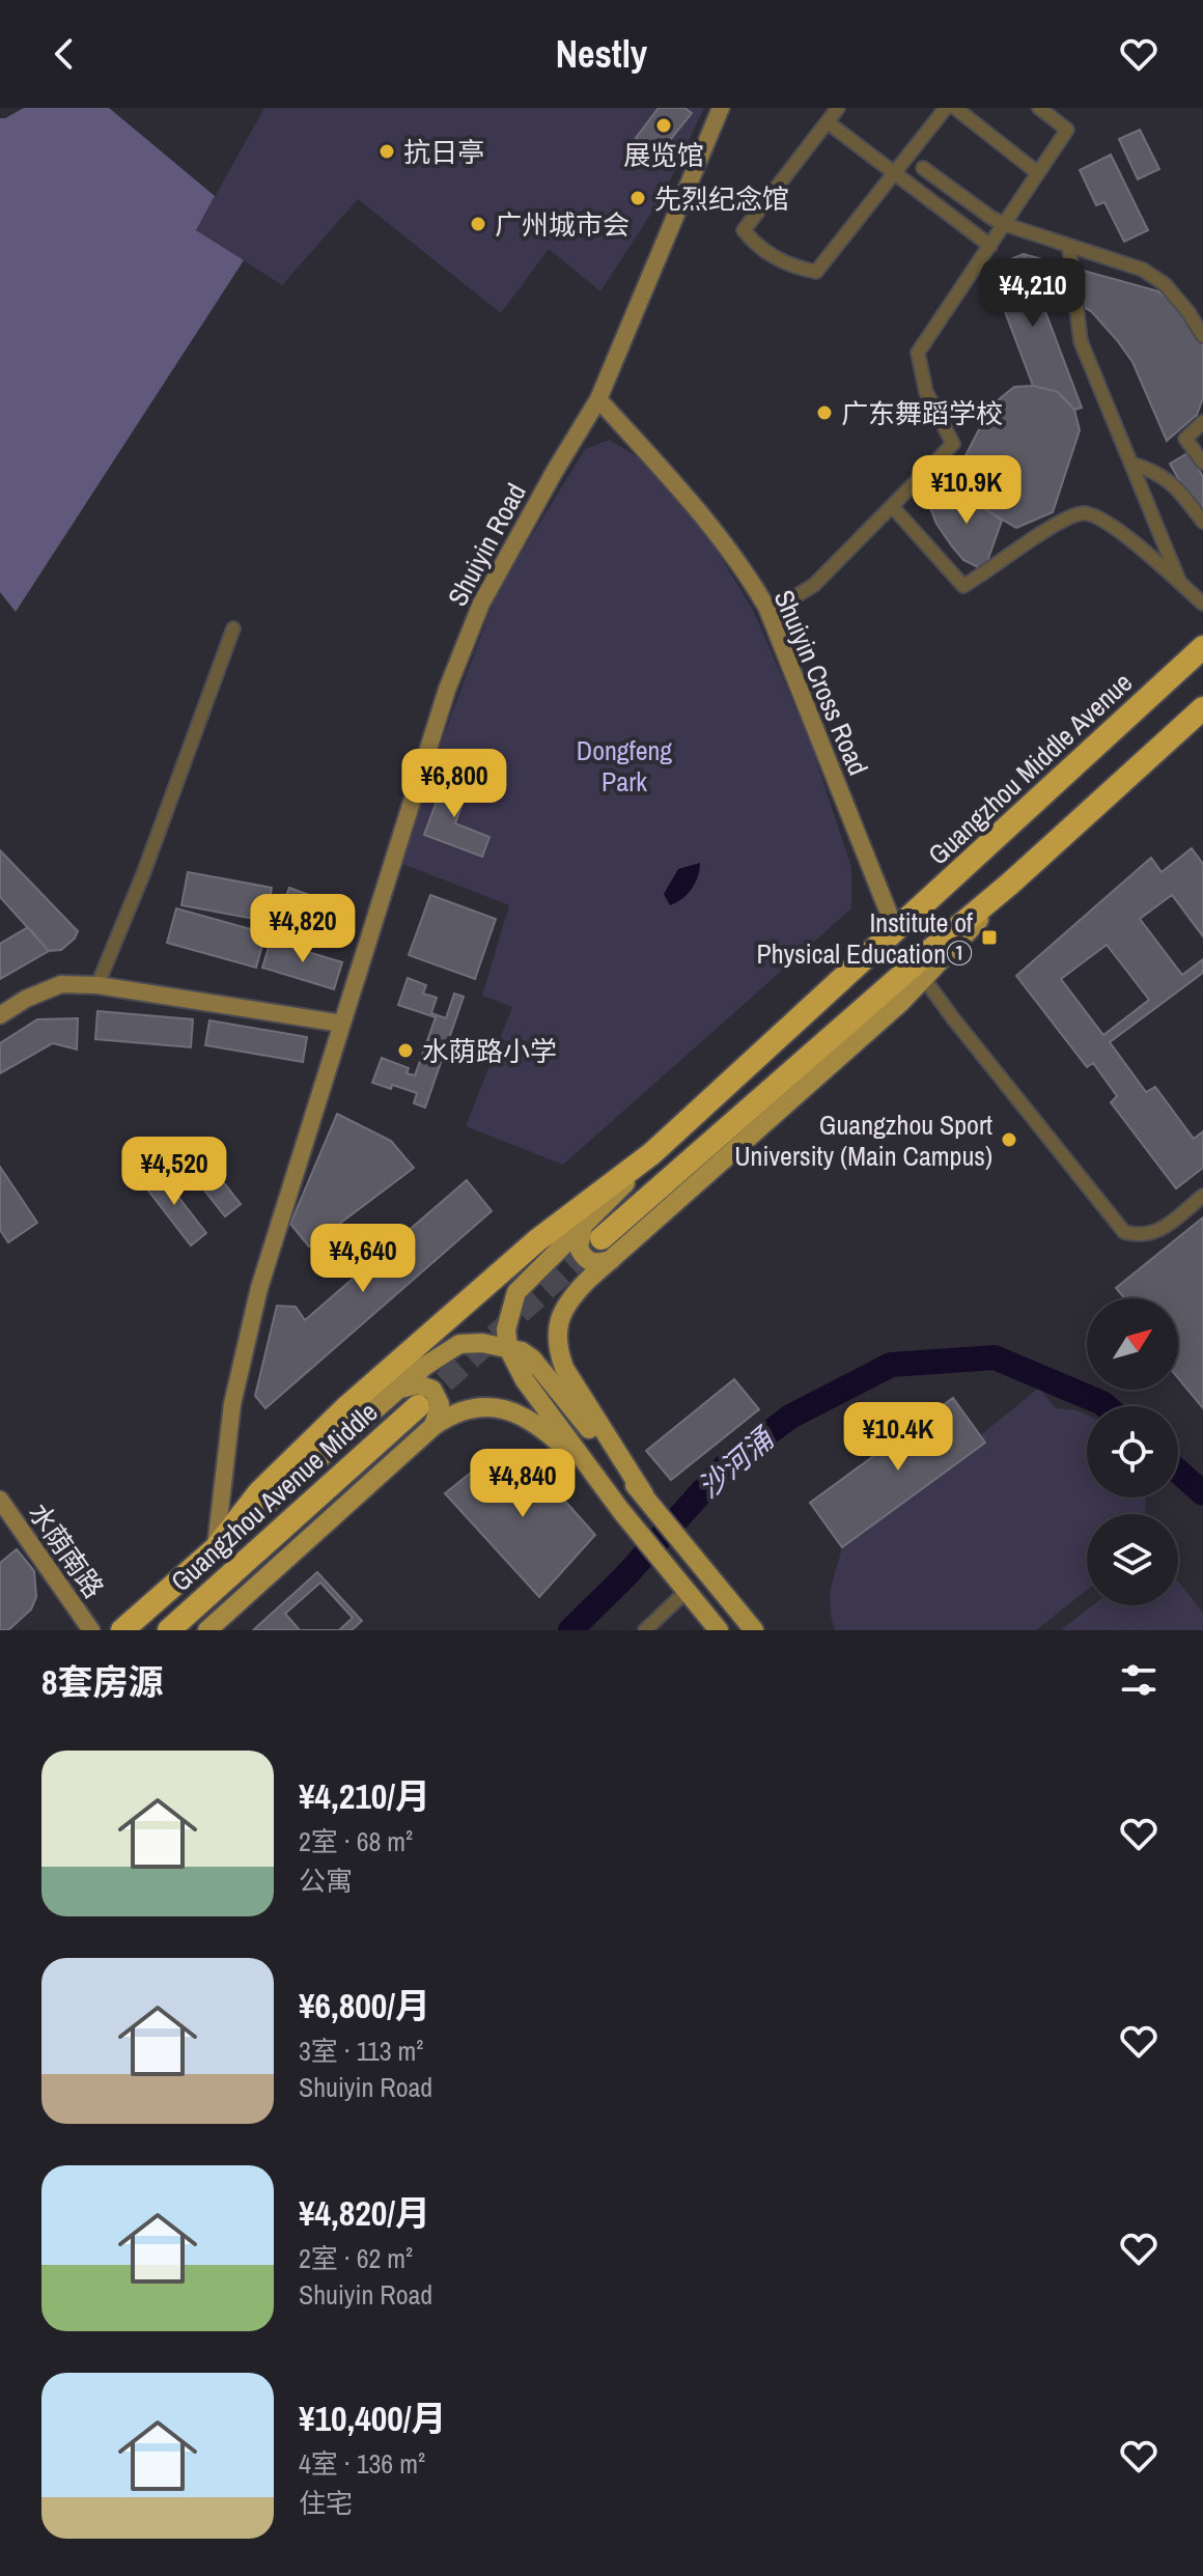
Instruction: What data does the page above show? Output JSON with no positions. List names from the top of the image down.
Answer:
{
  "streets": {
    "highway": ["Guangzhou Middle Avenue", "Guangzhou Avenue Middle"],
    "street": ["Shuiyin Road", "Shuiyin Cross Road", "水荫南路"]
  },
  "crossings": [
    ["Shuiyin Road", "Shuiyin Cross Road"],
    ["Shuiyin Road", "Guangzhou Avenue Middle"],
    ["Shuiyin Cross Road", "Guangzhou Middle Avenue"],
    ["Guangzhou Middle Avenue", "Guangzhou Avenue Middle"]
  ],
  "water": ["沙河涌"],
  "parks": ["Dongfeng Park"],
  "places": {
    "other": [
      "展览馆",
      "抗日亭",
      "先烈纪念馆",
      "广州城市会",
      "广东舞蹈学校",
      "水荫路小学",
      "Guangzhou Sport University (Main Campus)"
    ],
    "transit": ["Institute of Physical Education①"]
  },
  "north": "top right",
  "page": {
    "header": "Nestly",
    "price": [
      "¥4,210",
      "¥10.9K",
      "¥6,800",
      "¥4,820",
      "¥4,520",
      "¥4,640",
      "¥10.4K",
      "¥4,840"
    ],
    "heading": "8套房源",
    "list": [
      {
        "name": "¥4,210/月",
        "note": "2室 · 68 m² · 公寓"
      },
      {
        "name": "¥6,800/月",
        "note": "3室 · 113 m² · Shuiyin Road"
      },
      {
        "name": "¥4,820/月",
        "note": "2室 · 62 m² · Shuiyin Road"
      },
      {
        "name": "¥10,400/月",
        "note": "4室 · 136 m² · 住宅"
      }
    ]
  }
}
